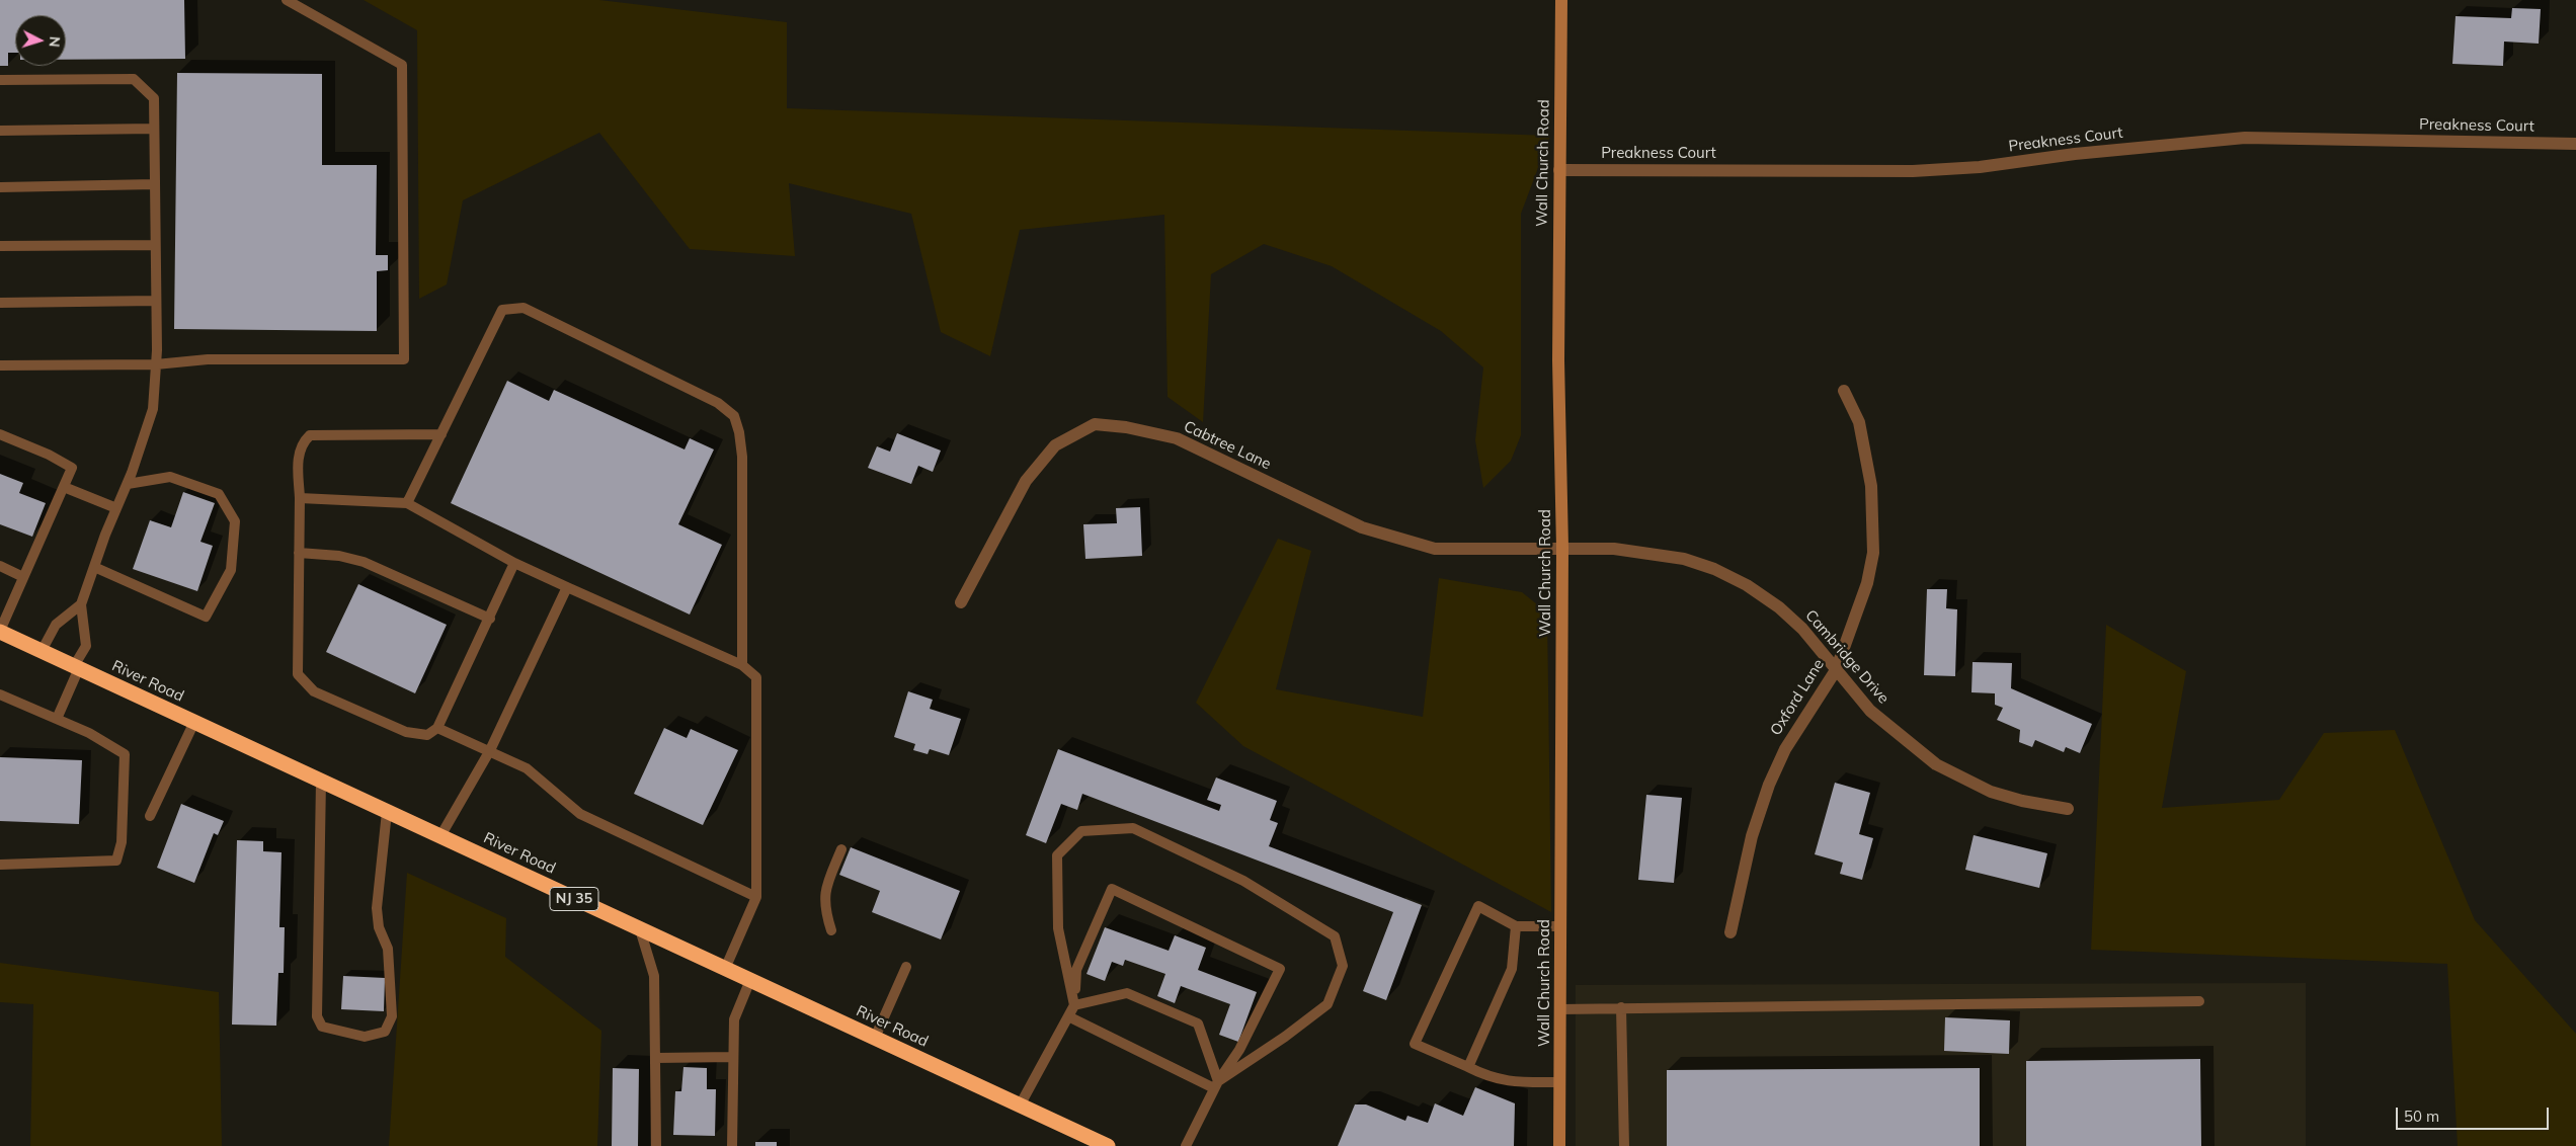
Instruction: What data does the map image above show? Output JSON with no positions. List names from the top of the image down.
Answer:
{
  "streets": {
    "highway": ["River Road", "NJ 35"],
    "street": [
      "Preakness Court",
      "Wall Church Road",
      "Cabtree Lane",
      "Cambridge Drive",
      "Oxford Lane"
    ]
  },
  "crossings": [
    ["Preakness Court", "Wall Church Road"],
    ["Wall Church Road", "Cabtree Lane"],
    ["Wall Church Road", "Cambridge Drive"],
    ["Cabtree Lane", "Cambridge Drive"],
    ["Cambridge Drive", "Oxford Lane"]
  ],
  "scale_bar": "50 m",
  "north": "right"
}
